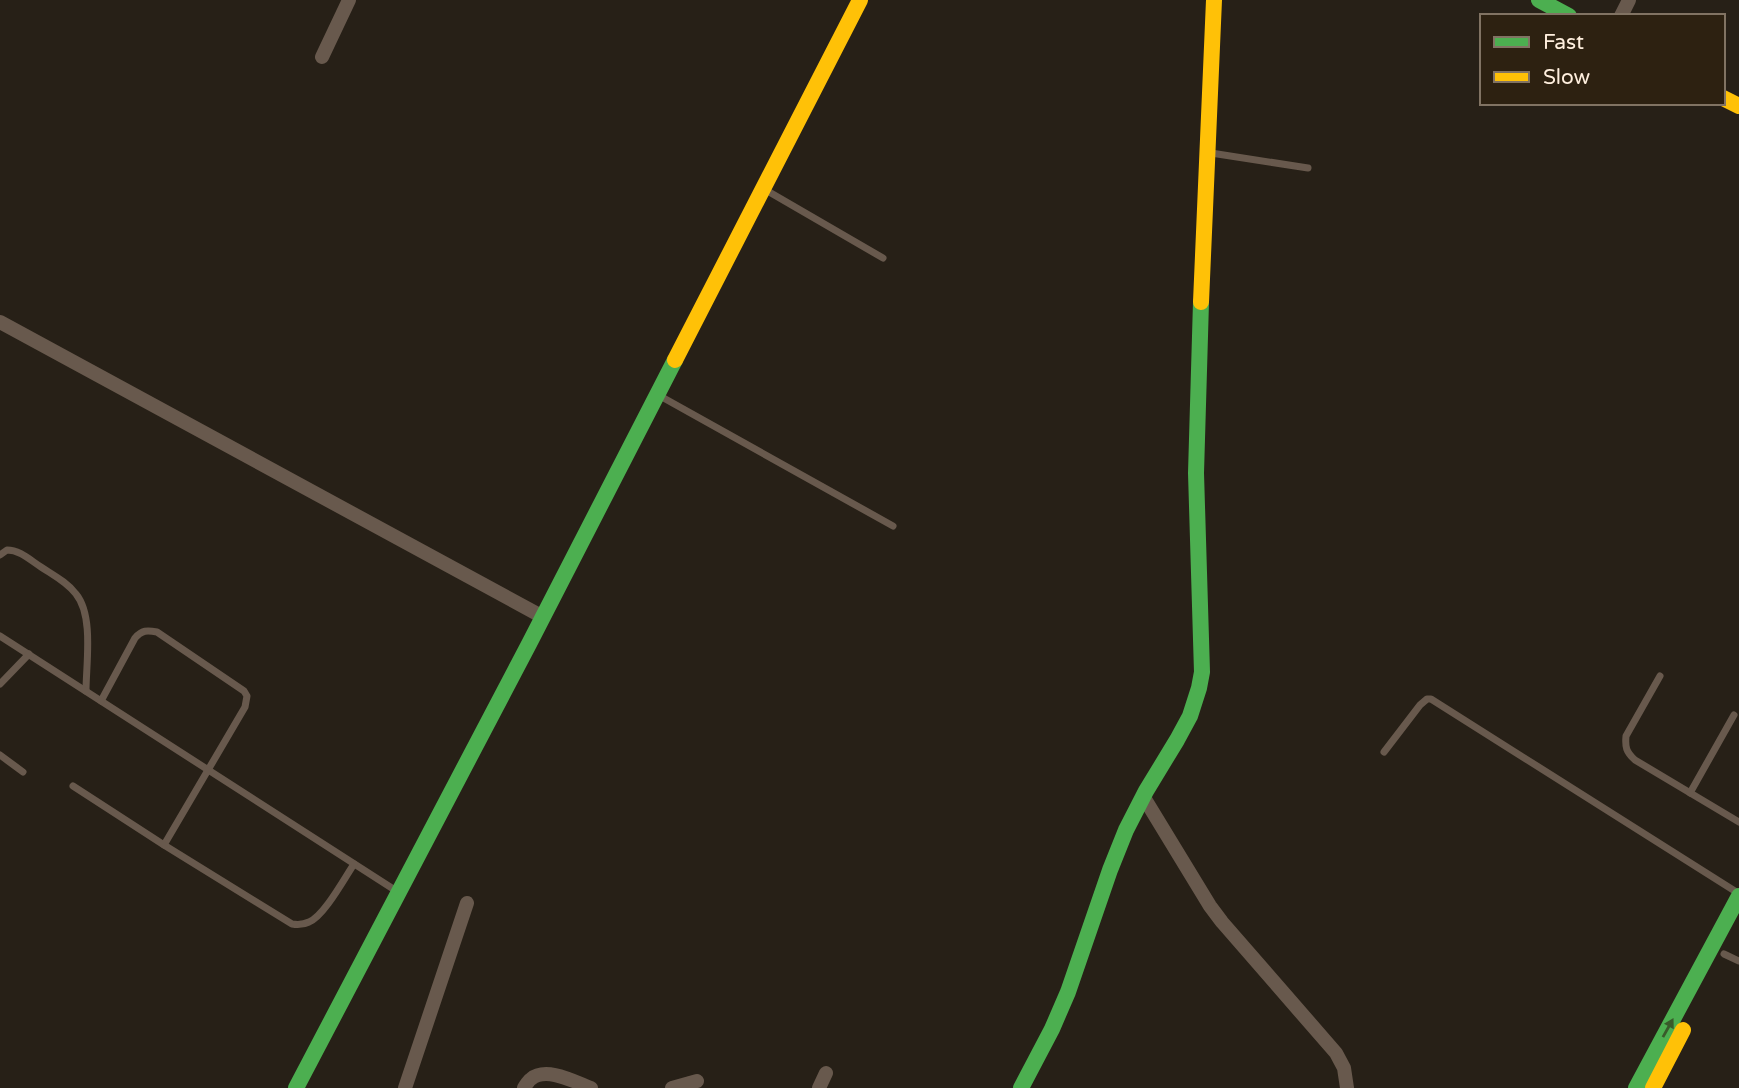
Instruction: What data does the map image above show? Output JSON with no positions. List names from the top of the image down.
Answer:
{
  "legend": ["Fast", "Slow"]
}
